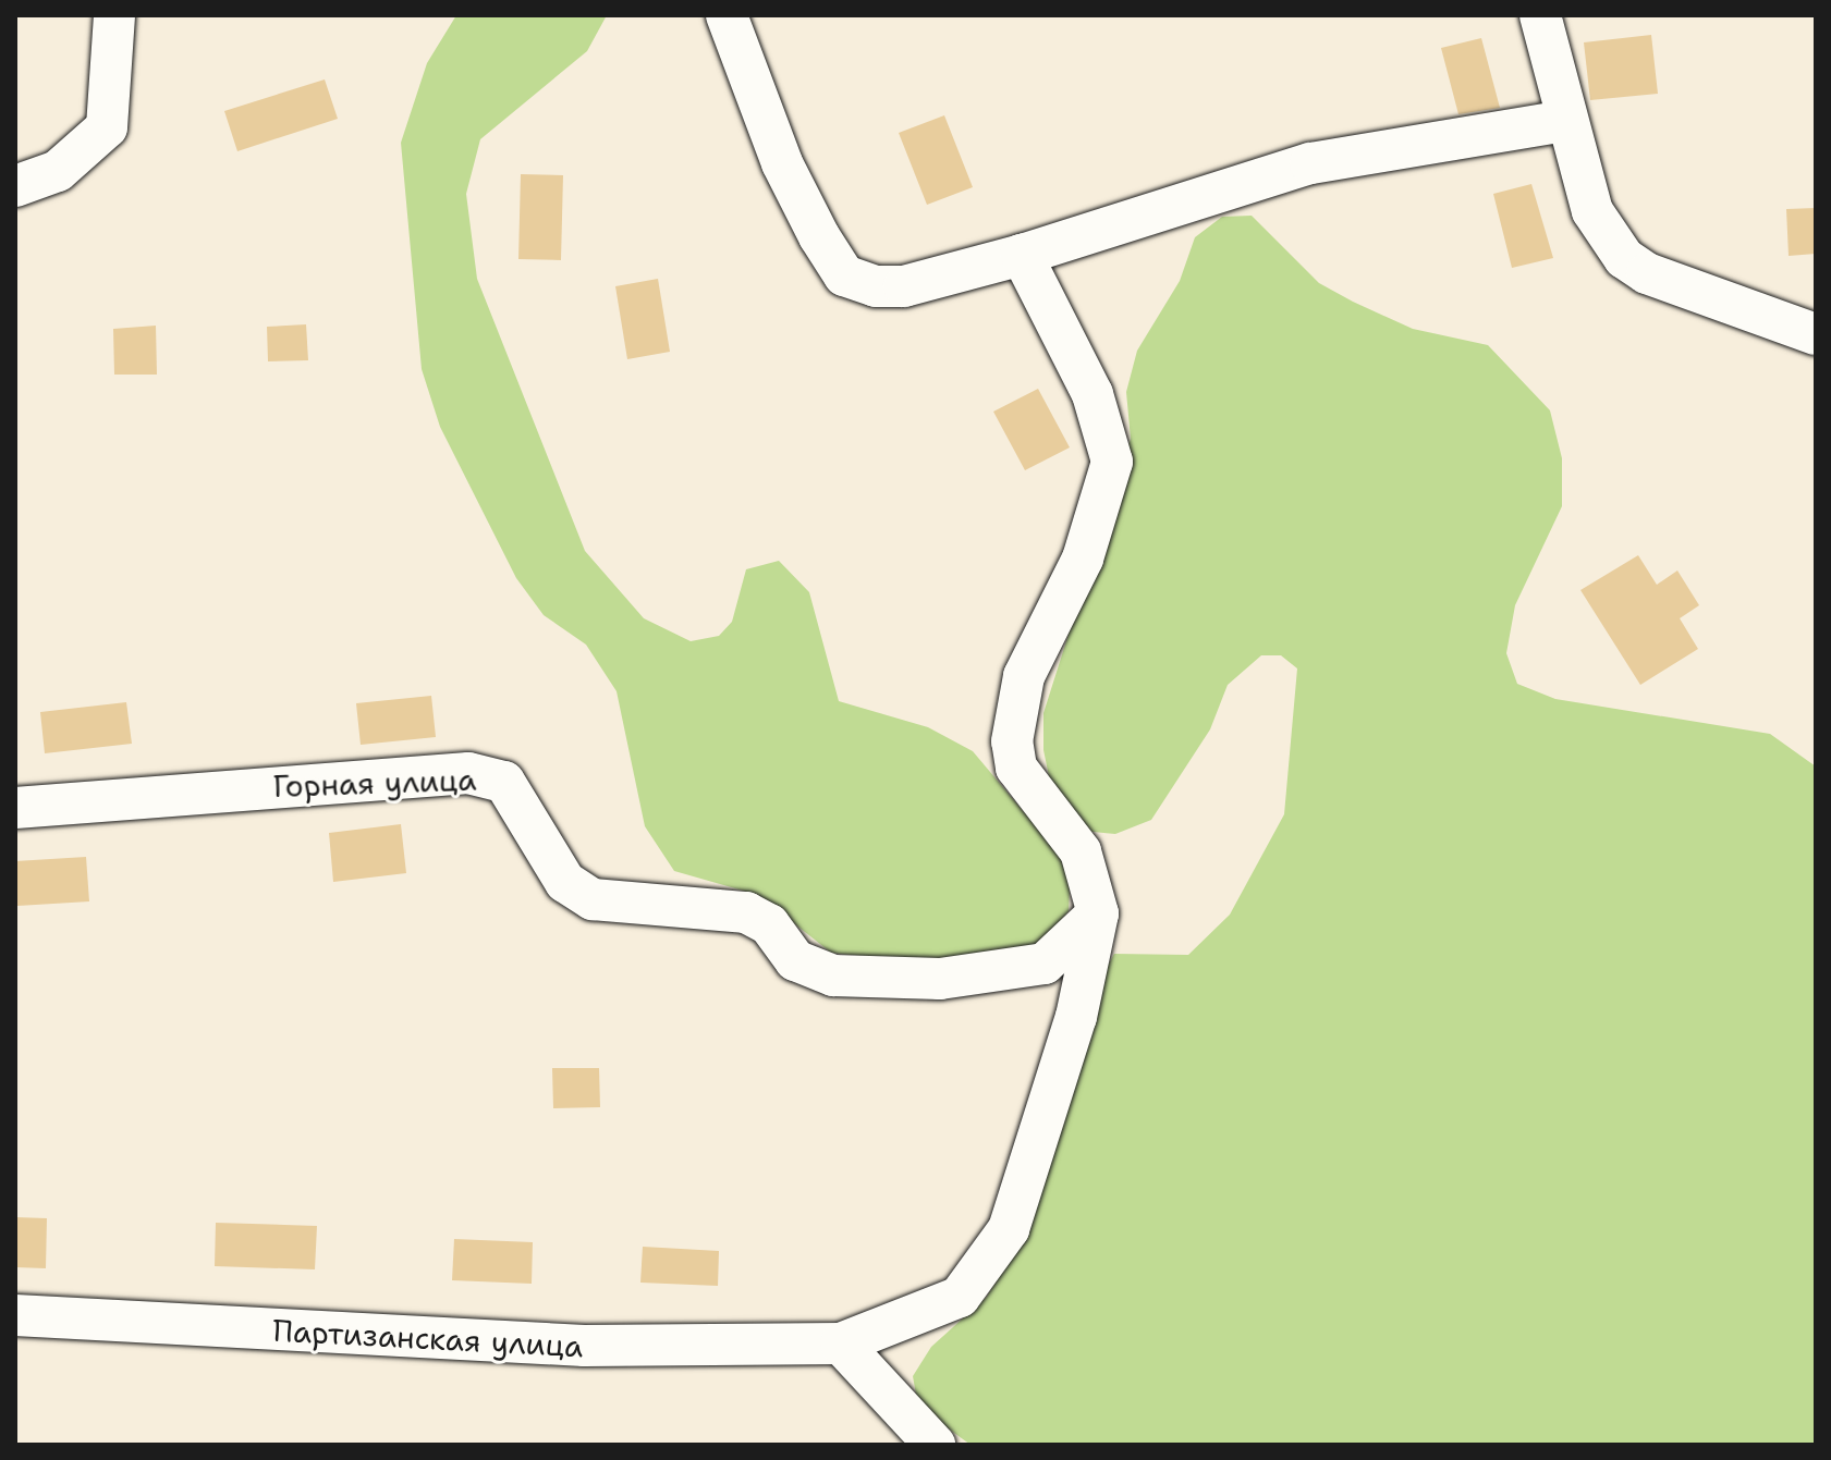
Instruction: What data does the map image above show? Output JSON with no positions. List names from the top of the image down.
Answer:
{
  "streets": {
    "street": ["Горная улица", "Партизанская улица"]
  }
}
